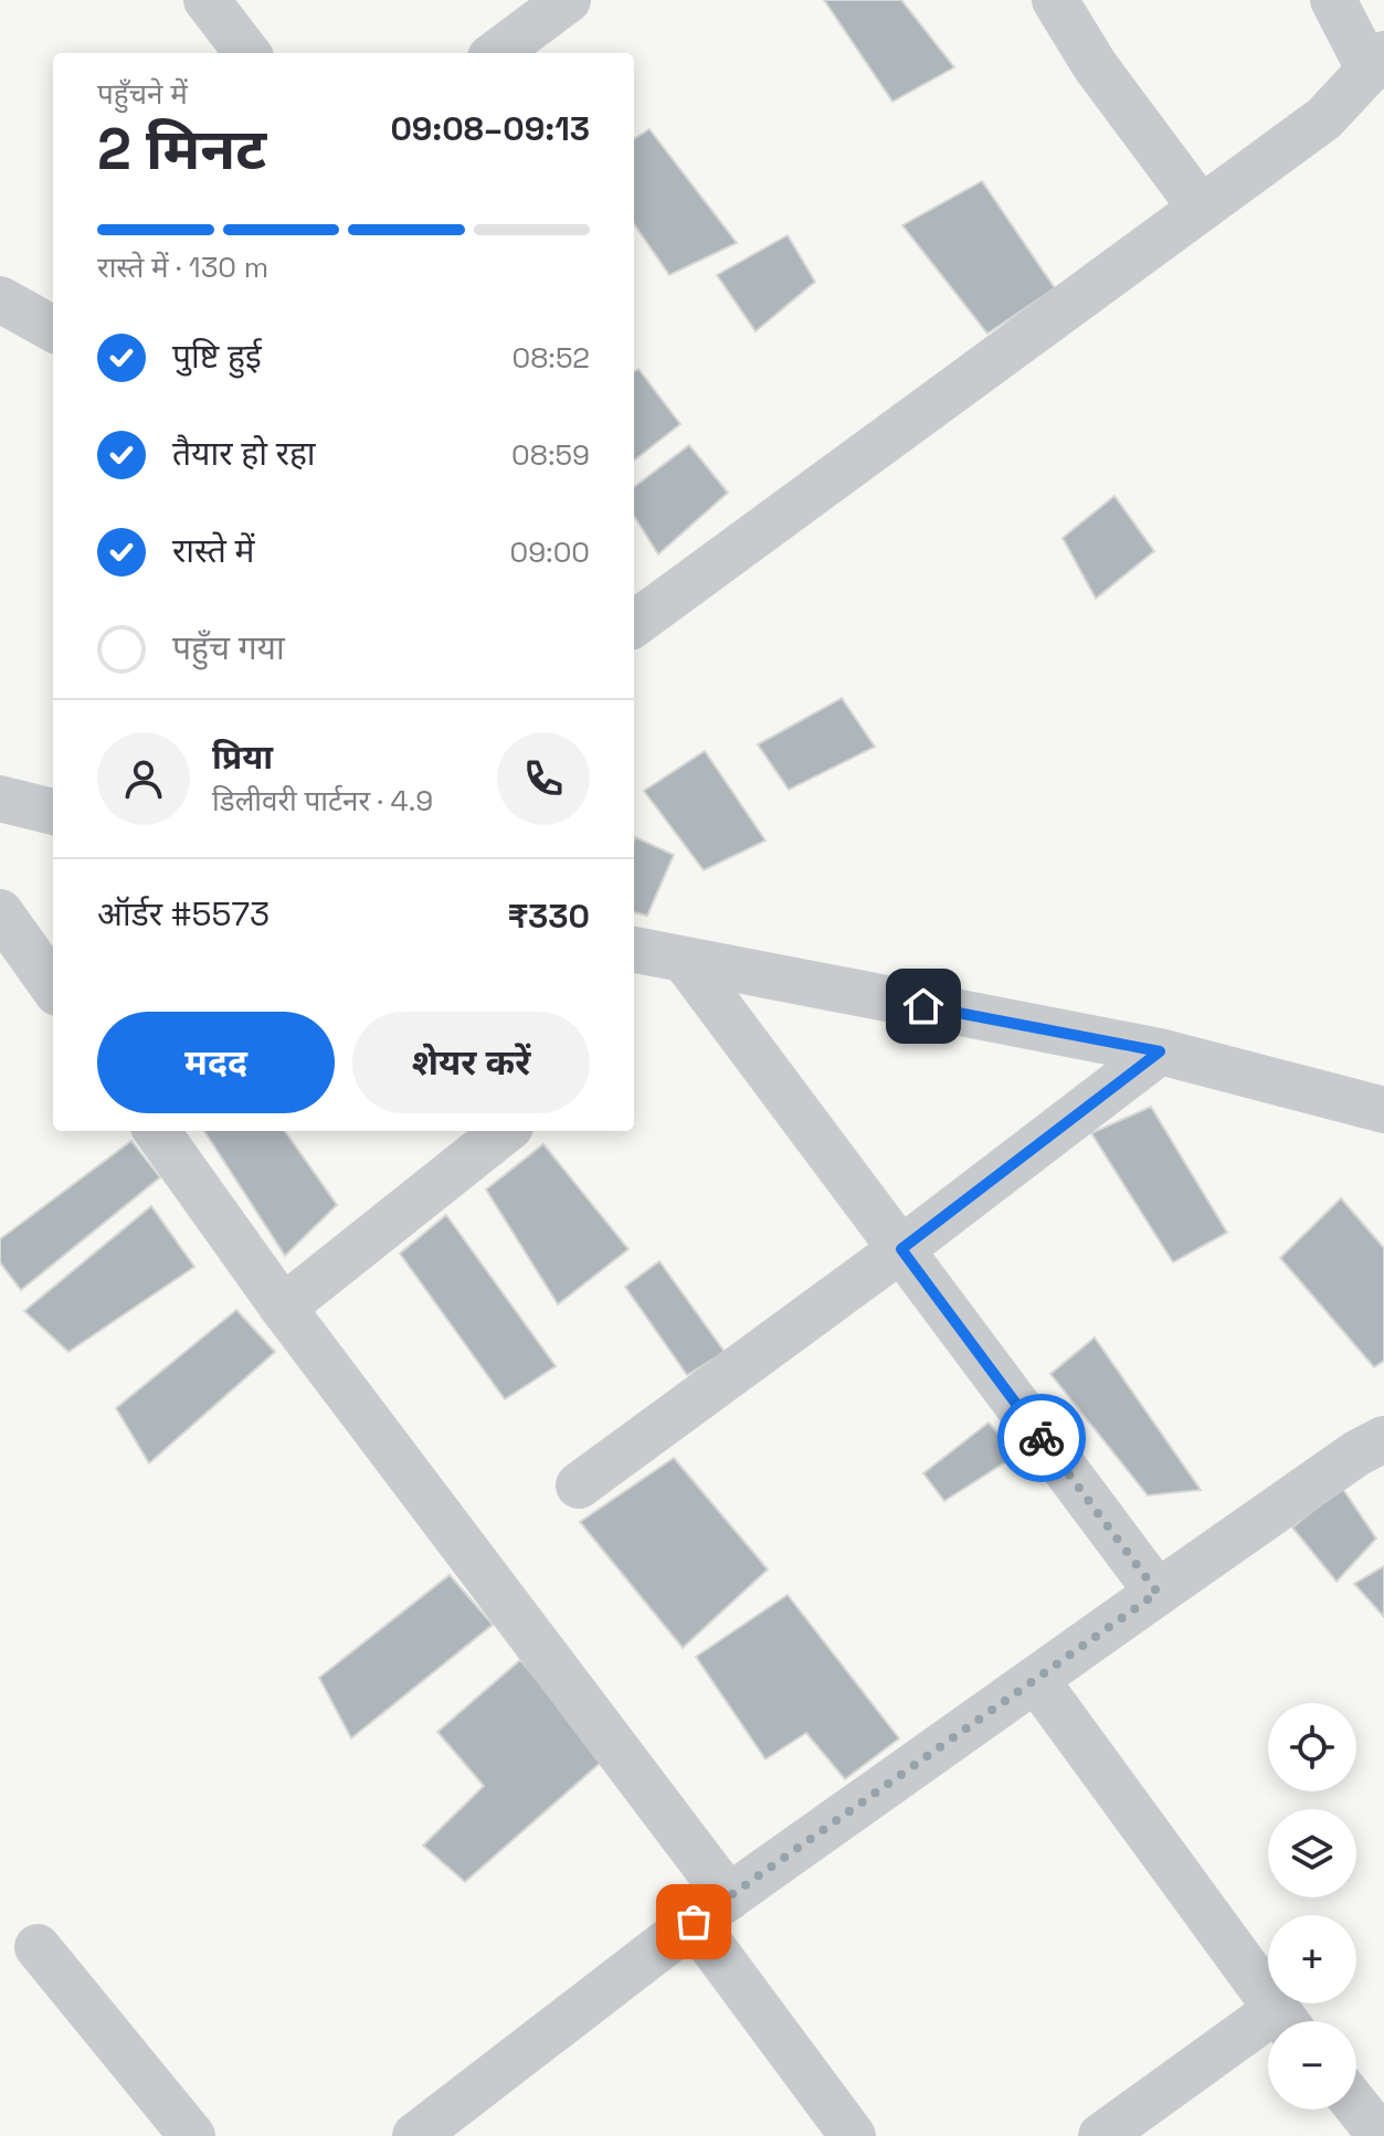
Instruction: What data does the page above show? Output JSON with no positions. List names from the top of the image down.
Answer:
{
  "page": {
    "heading": ["2 मिनट", "पहुँचने में", "09:08–09:13"],
    "panel": [
      "प्रिया",
      "डिलीवरी पार्टनर · 4.9",
      "ऑर्डर #5573",
      "₹330"
    ],
    "bar": "रास्ते में · 130 m",
    "list": [
      ["पुष्टि हुई", "08:52"],
      ["तैयार हो रहा", "08:59"],
      ["रास्ते में", "09:00"],
      "पहुँच गया"
    ],
    "buttons": ["मदद", "शेयर करें"],
    "map_buttons": ["+", "−"]
  }
}
